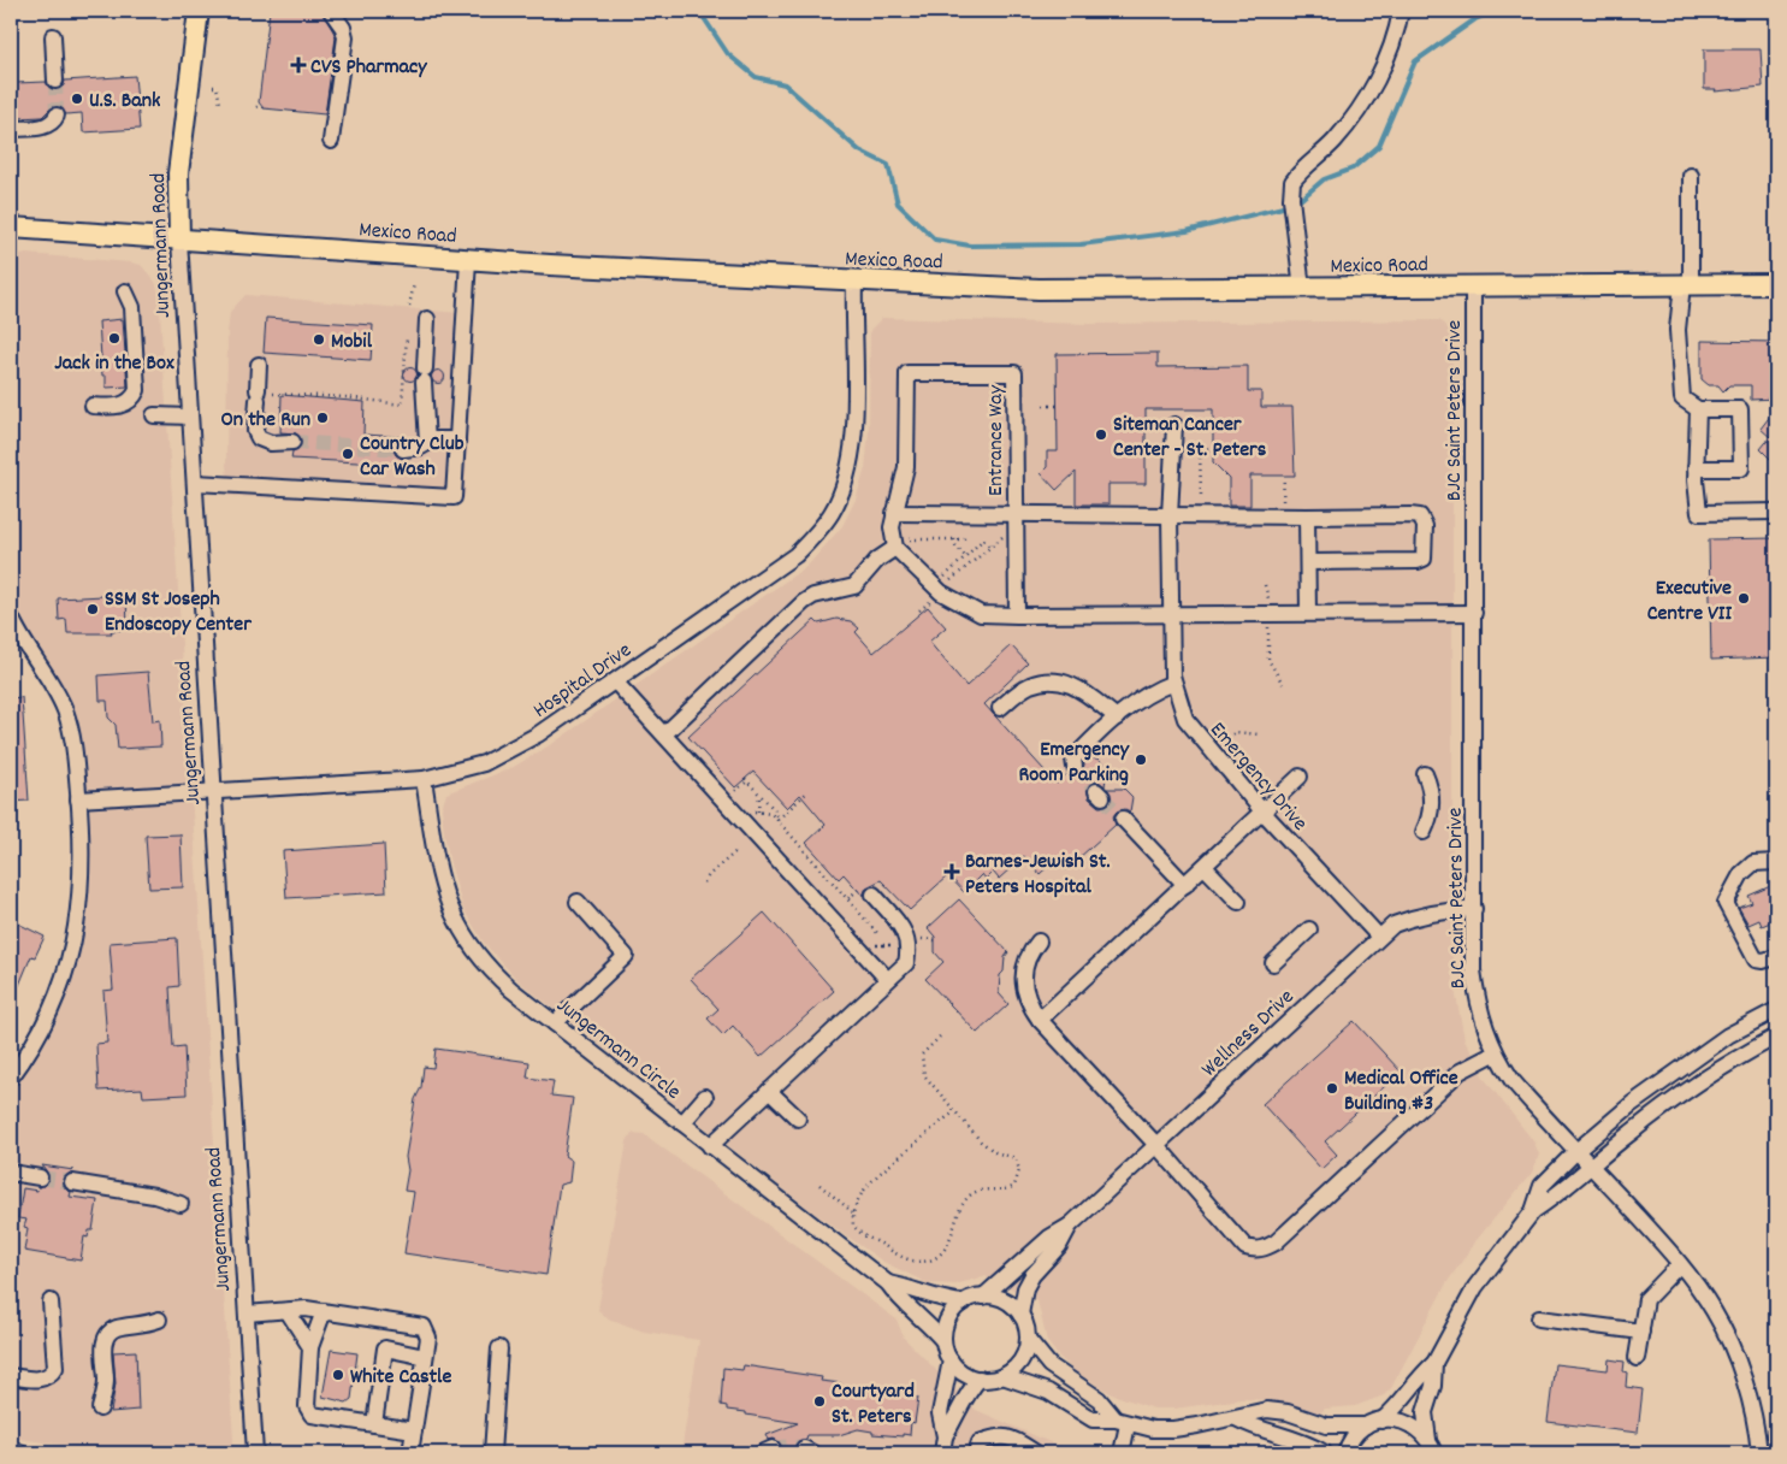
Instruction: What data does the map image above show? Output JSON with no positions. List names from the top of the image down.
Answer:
{
  "streets": {
    "main road": ["Mexico Road", "Jungermann Road"],
    "street": [
      "BJC Saint Peters Drive",
      "Entrance Way",
      "Hospital Drive",
      "Emergency Drive",
      "Wellness Drive",
      "Jungermann Circle"
    ]
  },
  "crossings": [
    ["Mexico Road", "Jungermann Road"],
    ["Mexico Road", "BJC Saint Peters Drive"],
    ["Mexico Road", "Hospital Drive"],
    ["Jungermann Road", "Hospital Drive"],
    ["BJC Saint Peters Drive", "Wellness Drive"],
    ["Hospital Drive", "Jungermann Circle"],
    ["Emergency Drive", "Wellness Drive"],
    ["Wellness Drive", "Jungermann Circle"]
  ],
  "places": {
    "health": ["CVS Pharmacy", "Barnes-Jewish St. Peters Hospital"],
    "other": [
      "U.S. Bank",
      "Jack in the Box",
      "Mobil",
      "On the Run",
      "Siteman Cancer Center - St. Peters",
      "Country Club Car Wash",
      "Executive Centre VII",
      "SSM St Joseph Endoscopy Center",
      "Emergency Room Parking",
      "Medical Office Building #3",
      "White Castle",
      "Courtyard St. Peters"
    ]
  }
}
